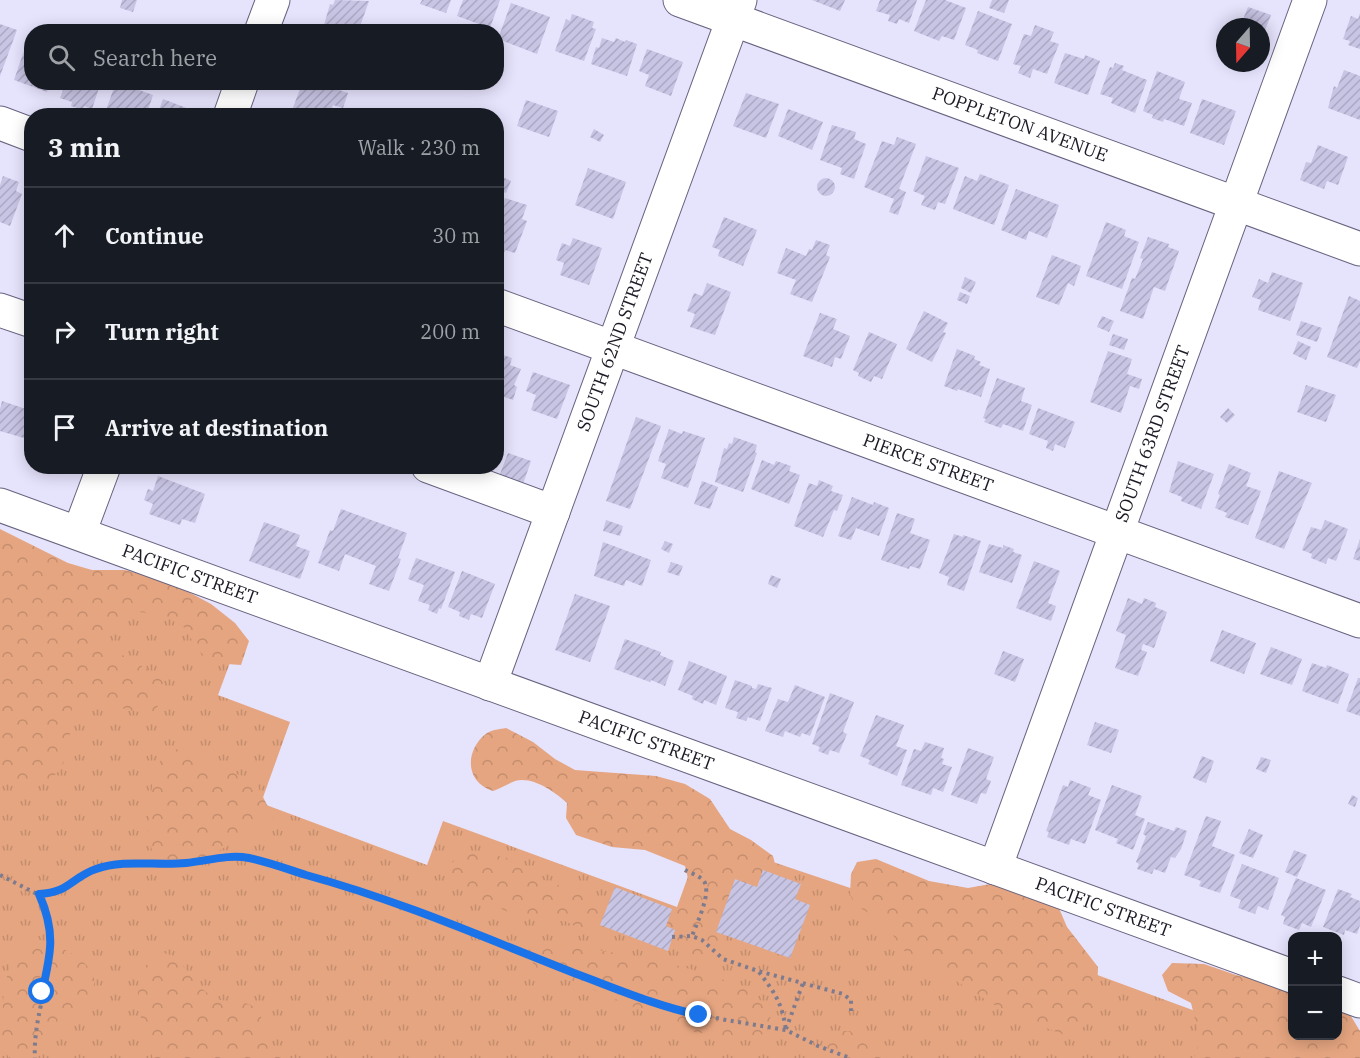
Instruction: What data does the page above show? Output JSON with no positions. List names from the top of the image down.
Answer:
{
  "streets": {
    "street": [
      "POPPLETON AVENUE",
      "SOUTH 62ND STREET",
      "SOUTH 63RD STREET",
      "PIERCE STREET",
      "PACIFIC STREET"
    ]
  },
  "crossings": [
    ["POPPLETON AVENUE", "SOUTH 62ND STREET"],
    ["POPPLETON AVENUE", "SOUTH 63RD STREET"],
    ["SOUTH 62ND STREET", "PIERCE STREET"],
    ["SOUTH 62ND STREET", "PACIFIC STREET"],
    ["SOUTH 63RD STREET", "PIERCE STREET"],
    ["SOUTH 63RD STREET", "PACIFIC STREET"]
  ],
  "north": "bottom",
  "page": {
    "search": "Search here",
    "heading": ["3 min", "Walk · 230 m"],
    "list": [
      ["Continue", "30 m"],
      ["Turn right", "200 m"],
      "Arrive at destination"
    ],
    "map_buttons": ["+", "−"]
  }
}
